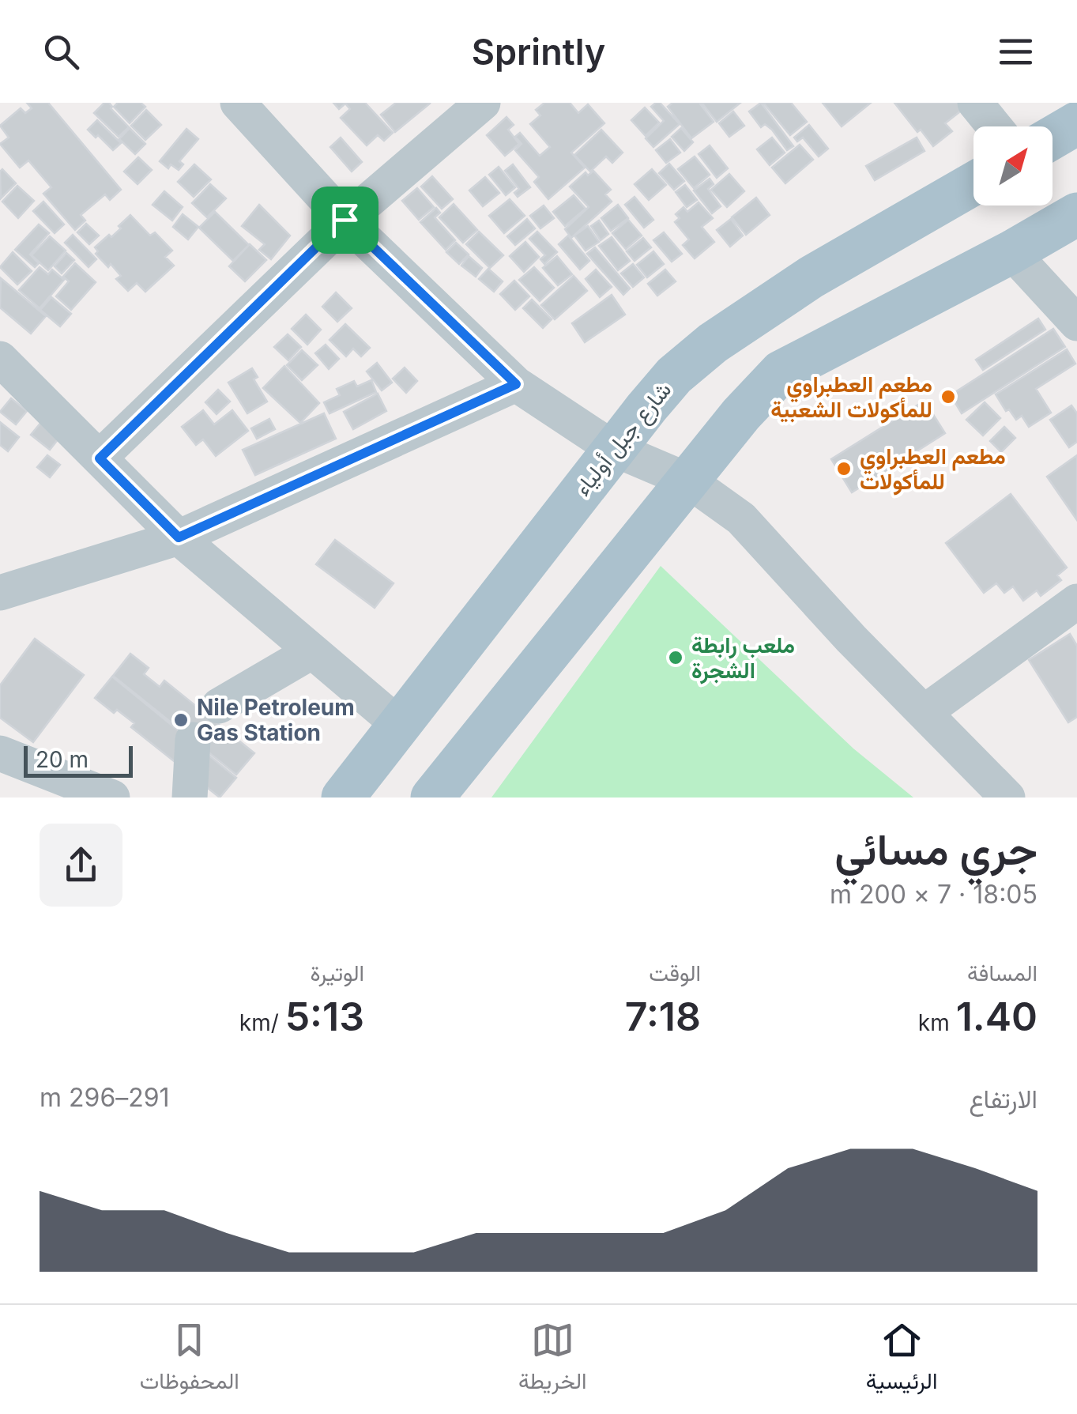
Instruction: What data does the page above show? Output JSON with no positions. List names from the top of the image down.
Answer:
{
  "streets": {
    "main road": ["شارع جبل أولياء"]
  },
  "places": [
    "مطعم العطبراوي للمأكولات الشعبية",
    "مطعم العطبراوي للمأكولات",
    "ملعب رابطة الشجرة",
    "Nile Petroleum Gas Station"
  ],
  "scale_bar": "20 m",
  "north": "top right",
  "page": {
    "header": "Sprintly",
    "scale": "20 m",
    "heading": ["جري مسائي", "18:05 · 7 × 200 m"],
    "stats": [
      ["المسافة", "1.40 km"],
      ["الوقت", "7:18"],
      ["الوتيرة", "5:13 /km"]
    ],
    "chart": ["الارتفاع", "291–296 m"],
    "tabs": ["الرئيسية", "الخريطة", "المحفوظات"]
  }
}
